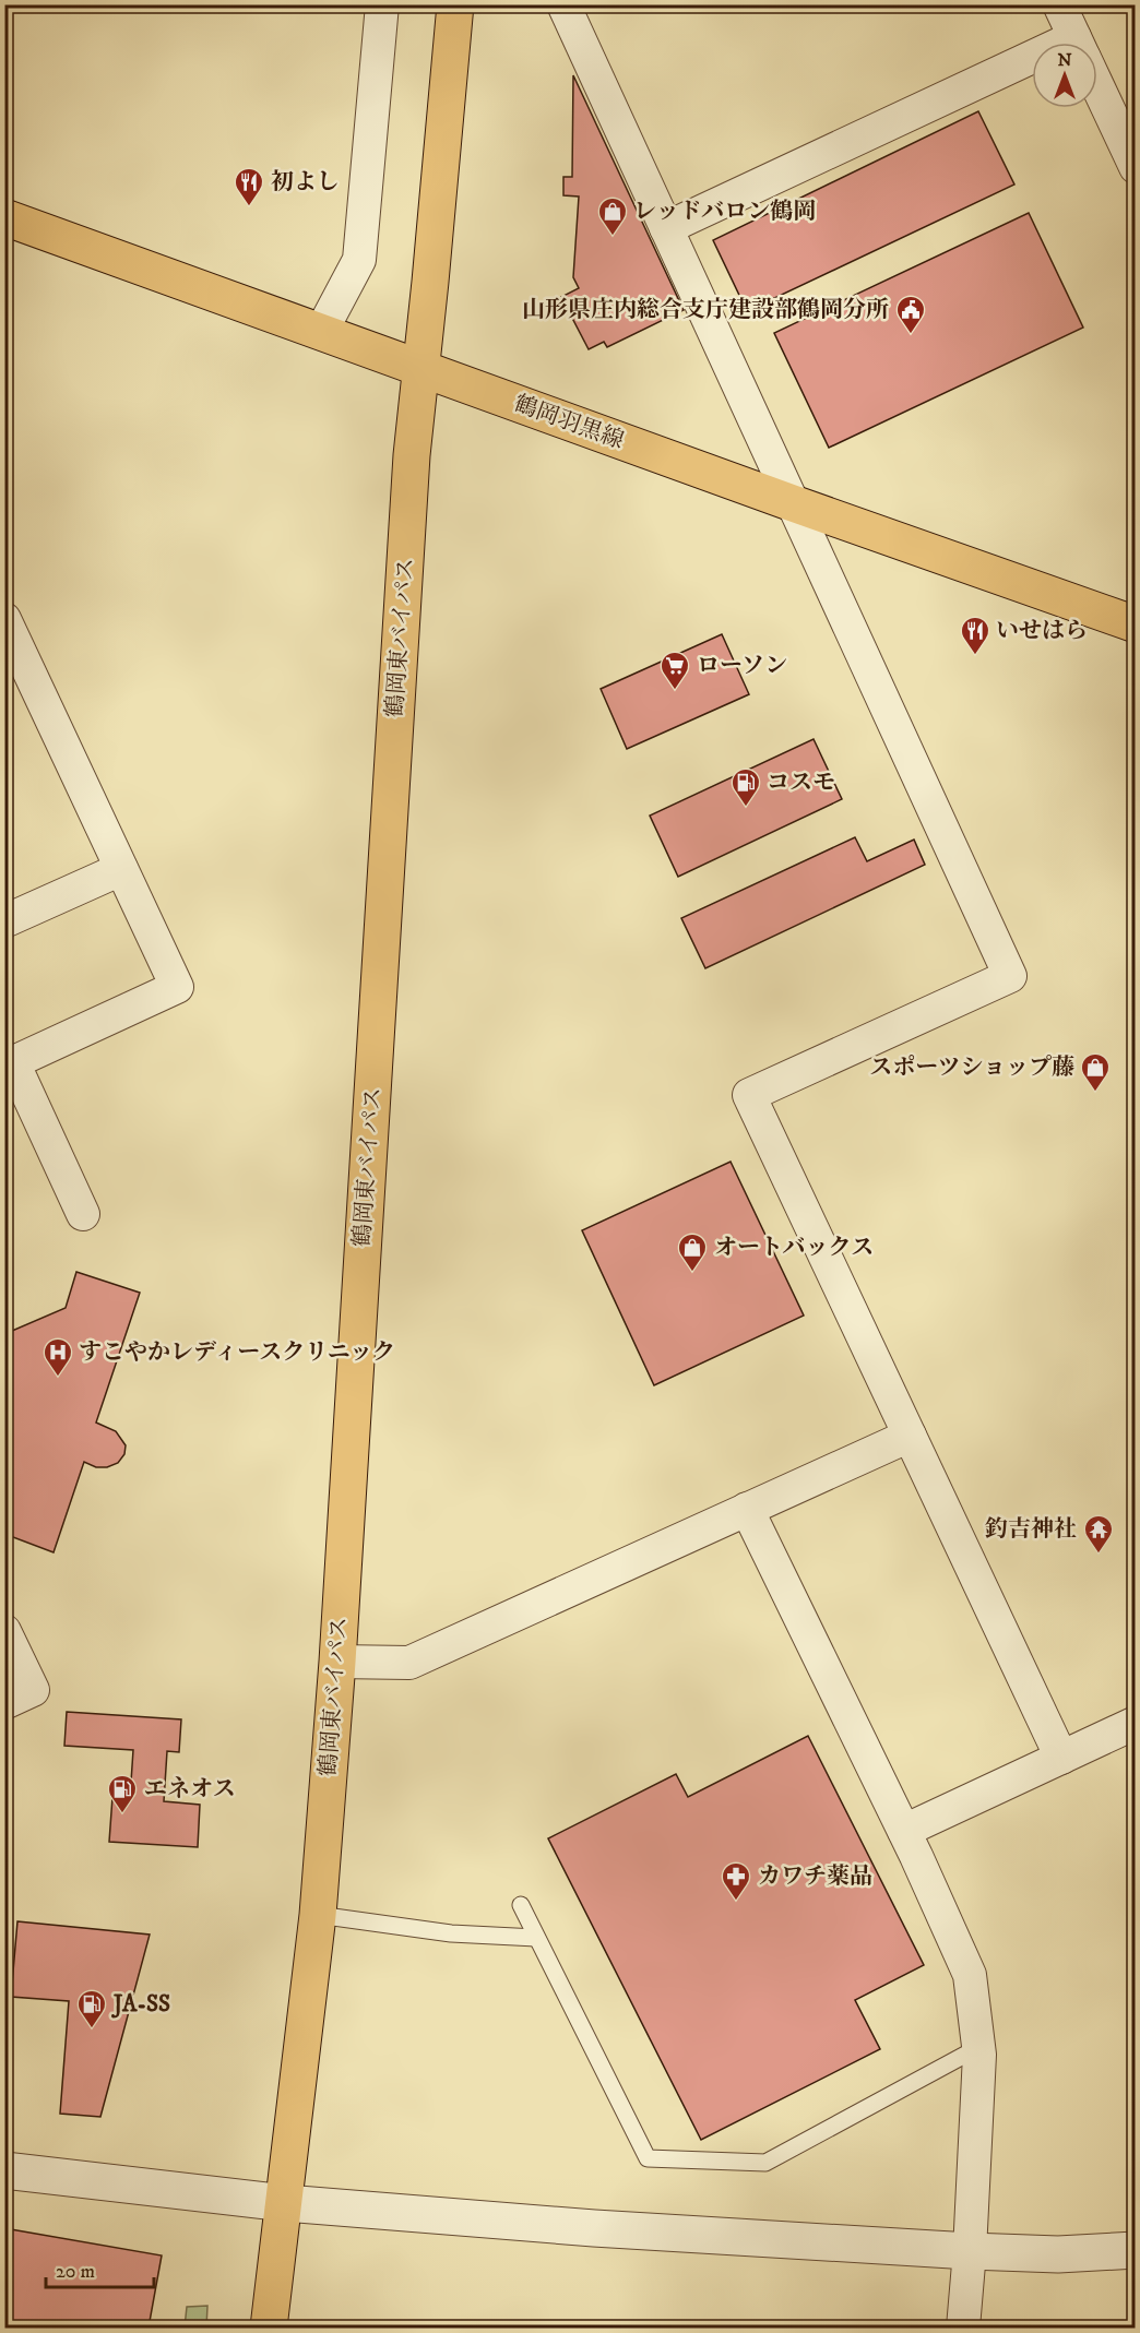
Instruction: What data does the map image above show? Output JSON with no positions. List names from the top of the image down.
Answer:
{
  "streets": {
    "main road": ["鶴岡羽黒線", "鶴岡東バイパス"]
  },
  "crossings": [
    ["鶴岡羽黒線", "鶴岡東バイパス"]
  ],
  "places": {
    "restaurant": ["初よし", "いせはら"],
    "shop": ["レッドバロン鶴岡", "スポーツショップ藤", "オートバックス"],
    "public building": ["山形県庄内総合支庁建設部鶴岡分所"],
    "supermarket": ["ローソン"],
    "fuel station": ["コスモ", "エネオス", "JA-SS"],
    "hospital": ["すこやかレディースクリニック"],
    "temple": ["釣吉神社"],
    "pharmacy": ["カワチ薬品"]
  },
  "scale_bar": "20 m",
  "north": "top"
}
